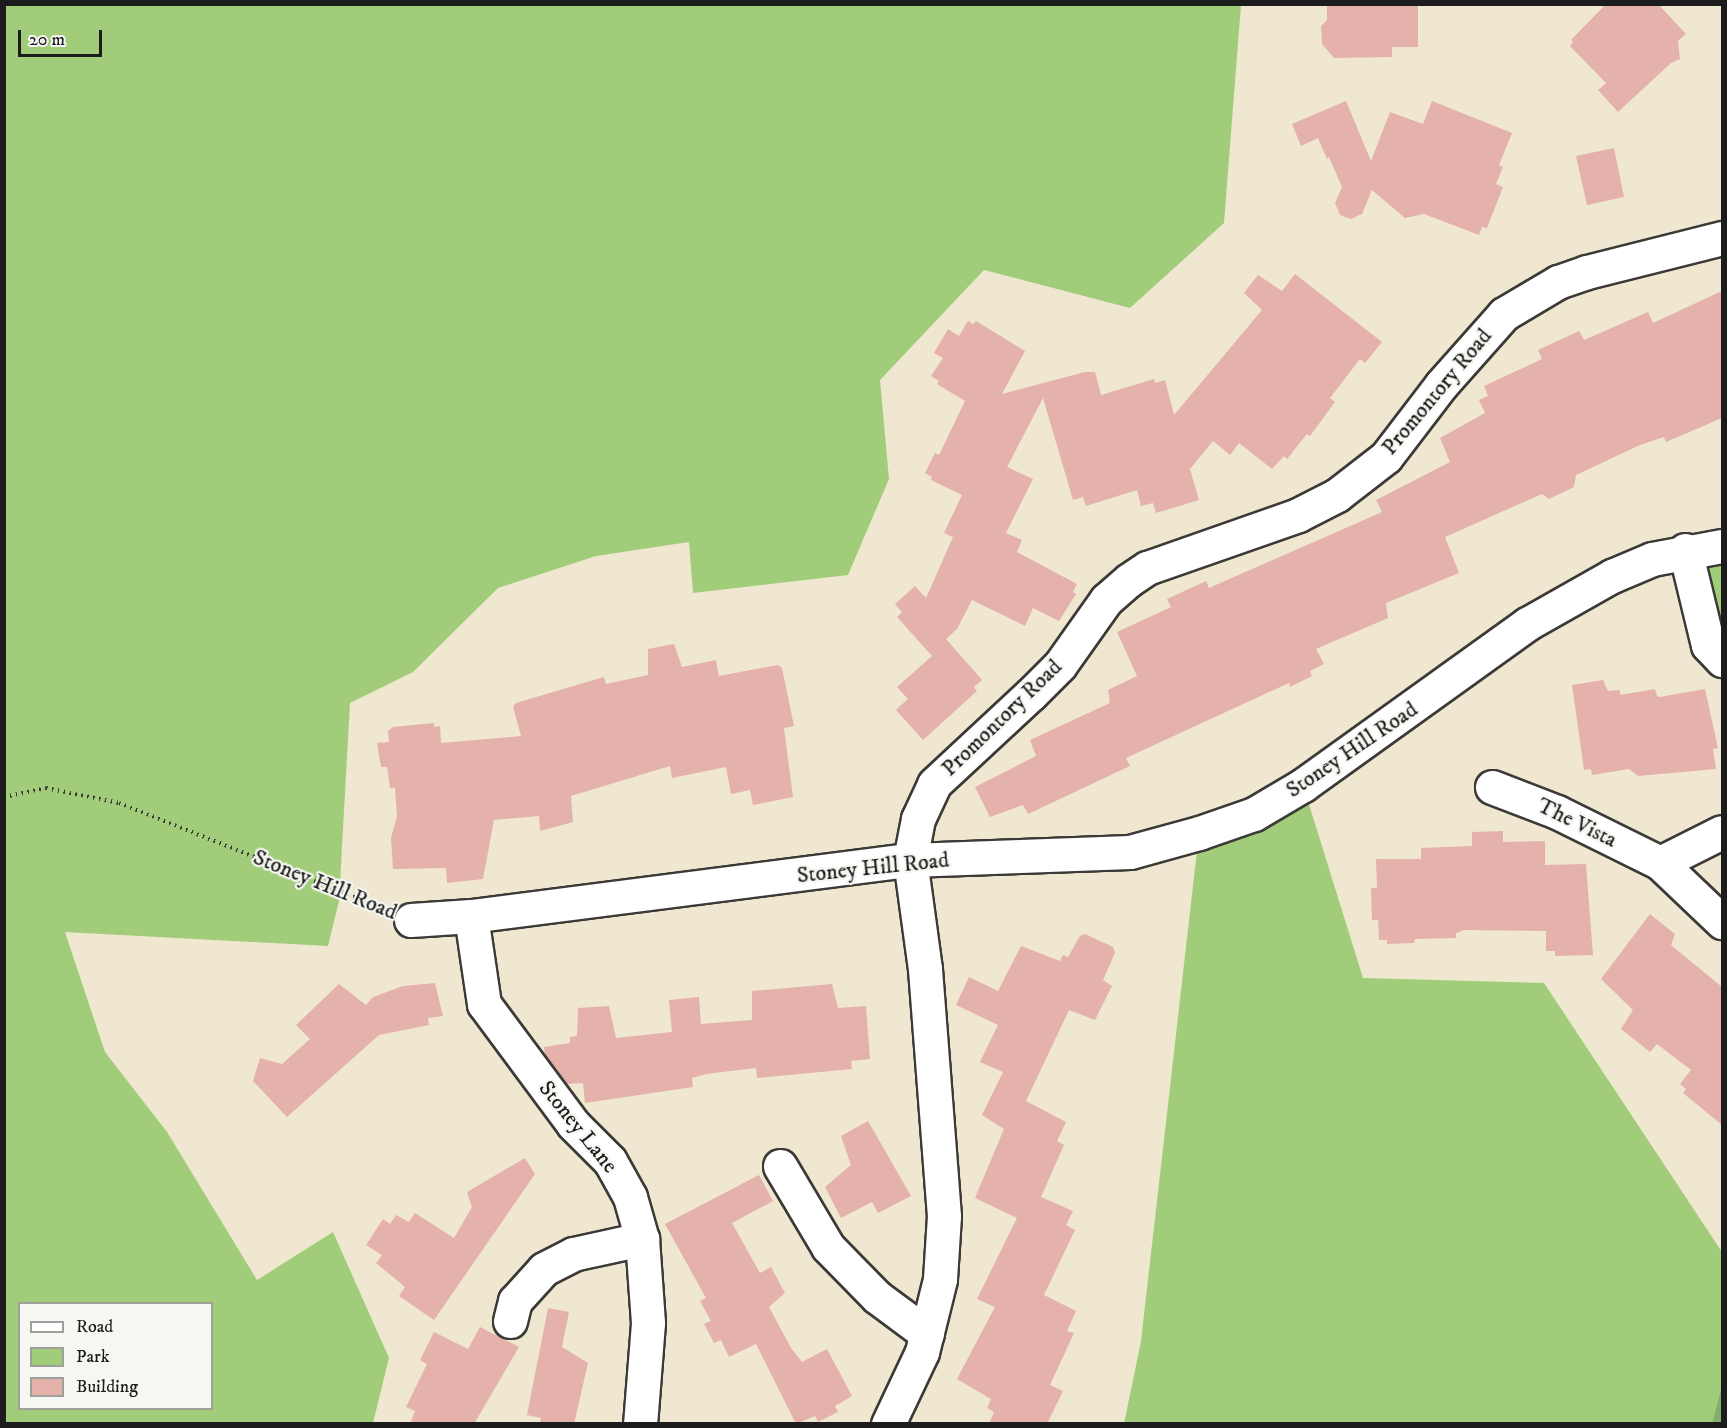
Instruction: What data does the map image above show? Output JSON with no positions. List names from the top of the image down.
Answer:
{
  "streets": {
    "street": [
      "Promontory Road",
      "Stoney Hill Road",
      "The Vista",
      "Stoney Lane"
    ]
  },
  "crossings": [
    ["Promontory Road", "Stoney Hill Road"],
    ["Stoney Hill Road", "Stoney Lane"]
  ],
  "legend": ["Road", "Park", "Building"],
  "scale_bar": "20 m"
}
